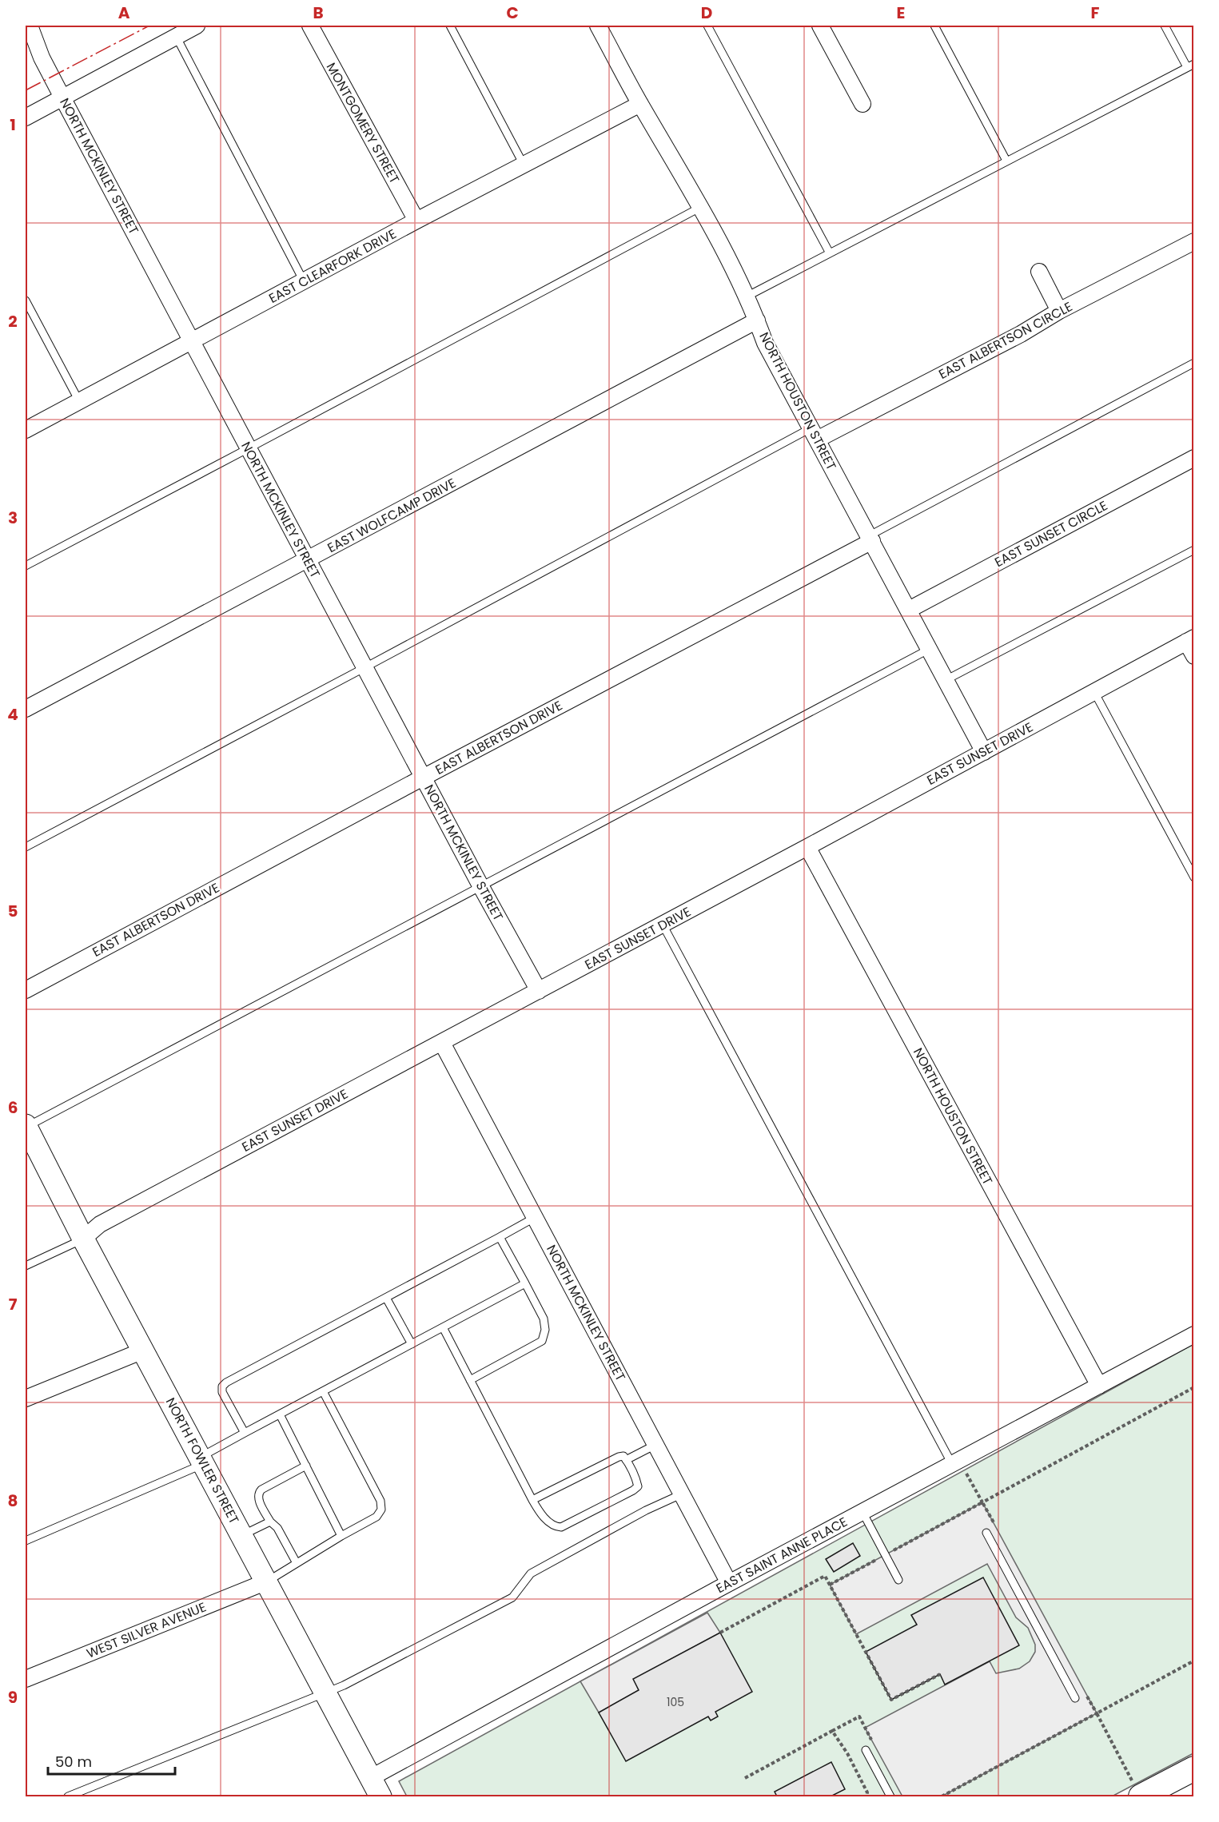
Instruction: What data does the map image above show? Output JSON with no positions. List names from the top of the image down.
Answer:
{
  "streets": {
    "street": [
      "MONTGOMERY STREET",
      "NORTH MCKINLEY STREET",
      "EAST CLEARFORK DRIVE",
      "EAST ALBERTSON CIRCLE",
      "NORTH HOUSTON STREET",
      "EAST WOLFCAMP DRIVE",
      "EAST SUNSET CIRCLE",
      "EAST ALBERTSON DRIVE",
      "EAST SUNSET DRIVE",
      "NORTH FOWLER STREET",
      "EAST SAINT ANNE PLACE",
      "WEST SILVER AVENUE"
    ]
  },
  "crossings": [
    ["MONTGOMERY STREET", "EAST CLEARFORK DRIVE"],
    ["NORTH MCKINLEY STREET", "EAST CLEARFORK DRIVE"],
    ["NORTH MCKINLEY STREET", "EAST WOLFCAMP DRIVE"],
    ["NORTH MCKINLEY STREET", "EAST ALBERTSON DRIVE"],
    ["NORTH MCKINLEY STREET", "EAST SUNSET DRIVE"],
    ["NORTH MCKINLEY STREET", "EAST SAINT ANNE PLACE"],
    ["EAST CLEARFORK DRIVE", "NORTH HOUSTON STREET"],
    ["EAST ALBERTSON CIRCLE", "NORTH HOUSTON STREET"],
    ["NORTH HOUSTON STREET", "EAST WOLFCAMP DRIVE"],
    ["NORTH HOUSTON STREET", "EAST SUNSET CIRCLE"],
    ["NORTH HOUSTON STREET", "EAST ALBERTSON DRIVE"],
    ["NORTH HOUSTON STREET", "EAST SUNSET DRIVE"],
    ["NORTH HOUSTON STREET", "EAST SAINT ANNE PLACE"],
    ["EAST SUNSET DRIVE", "NORTH FOWLER STREET"],
    ["NORTH FOWLER STREET", "EAST SAINT ANNE PLACE"],
    ["NORTH FOWLER STREET", "WEST SILVER AVENUE"]
  ],
  "house_numbers": ["105"],
  "scale_bar": "50 m",
  "grid": {
    "columns": [
      "A",
      "B",
      "C",
      "D",
      "E",
      "F"
    ],
    "rows": [
      "1",
      "2",
      "3",
      "4",
      "5",
      "6",
      "7",
      "8",
      "9"
    ]
  }
}
